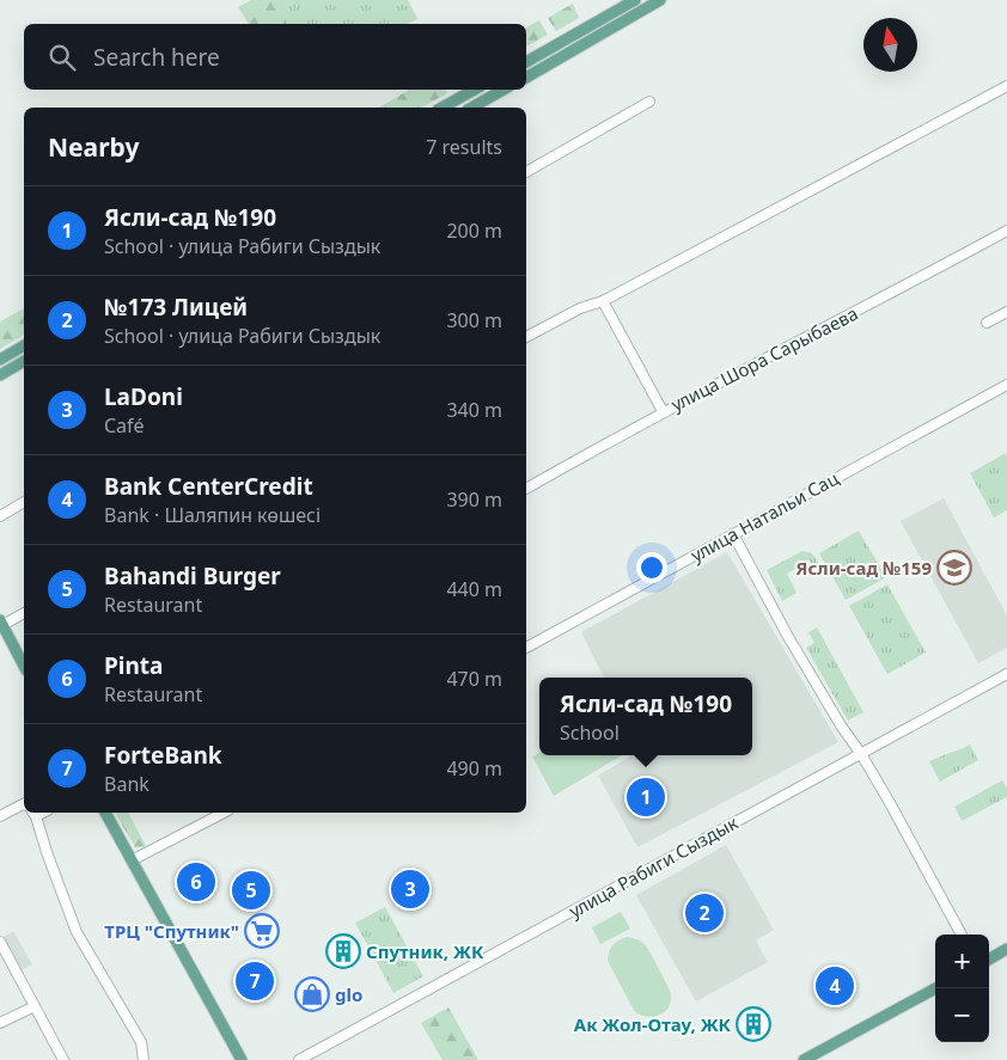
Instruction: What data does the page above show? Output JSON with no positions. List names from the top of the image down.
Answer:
{
  "streets": {
    "street": ["улица Шора Сарыбаева", "улица Натальи Сац", "улица Рабиги Сыздык"]
  },
  "places": {
    "school or university": ["Ясли-сад №159"],
    "supermarket": ["ТРЦ \"Спутник\""],
    "building": ["Спутник, ЖК", "Ак Жол-Отау, ЖК"],
    "shop": ["glo"]
  },
  "north": "top",
  "page": {
    "search": "Search here",
    "heading": ["Nearby", "7 results"],
    "list": [
      {
        "mark": "1",
        "name": "Ясли-сад №190",
        "note": "School · улица Рабиги Сыздык",
        "value": "200 m"
      },
      {
        "mark": "2",
        "name": "№173 Лицей",
        "note": "School · улица Рабиги Сыздык",
        "value": "300 m"
      },
      {
        "mark": "3",
        "name": "LaDoni",
        "note": "Café",
        "value": "340 m"
      },
      {
        "mark": "4",
        "name": "Bank CenterCredit",
        "note": "Bank · Шаляпин көшесі",
        "value": "390 m"
      },
      {
        "mark": "5",
        "name": "Bahandi Burger",
        "note": "Restaurant",
        "value": "440 m"
      },
      {
        "mark": "6",
        "name": "Pinta",
        "note": "Restaurant",
        "value": "470 m"
      },
      {
        "mark": "7",
        "name": "ForteBank",
        "note": "Bank",
        "value": "490 m"
      }
    ],
    "popup": ["Ясли-сад №190", "School"],
    "pins": [
      "1",
      "6",
      "3",
      "5",
      "2",
      "7",
      "4"
    ],
    "map_buttons": ["+", "−"]
  }
}
